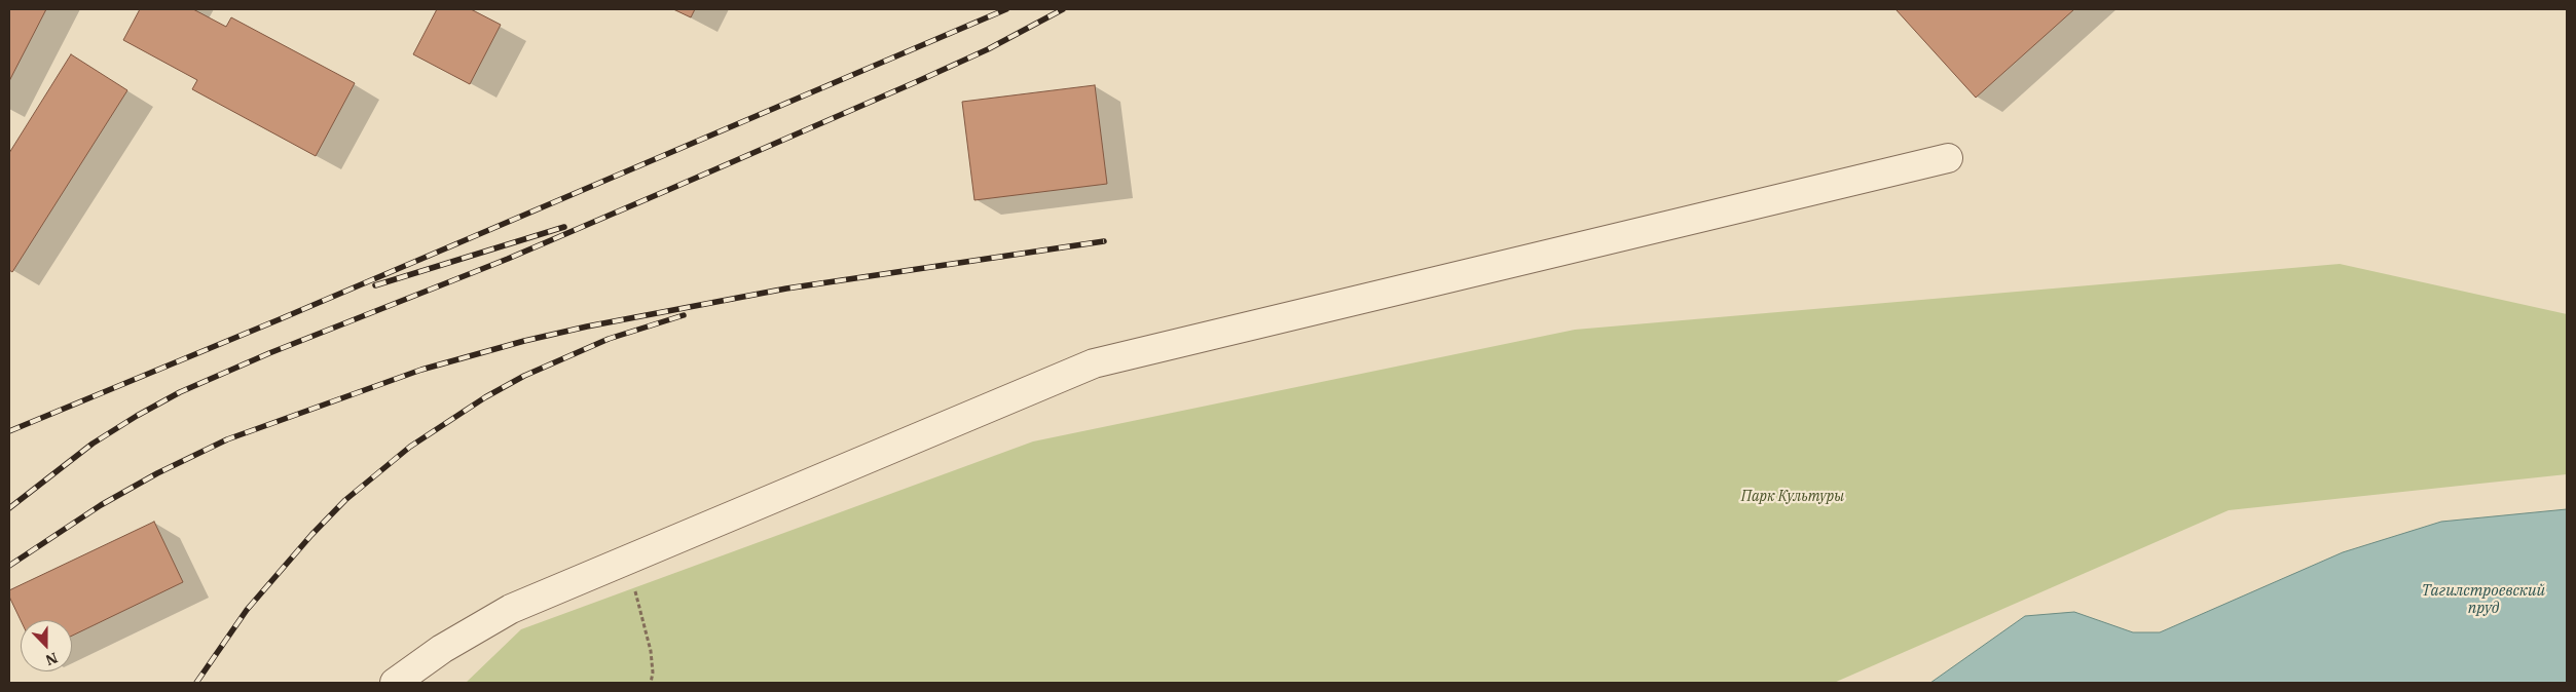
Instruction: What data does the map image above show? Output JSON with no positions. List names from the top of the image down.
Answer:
{
  "water": ["Тагилстроевский пруд"],
  "parks": ["Парк Культуры"],
  "north": "bottom"
}
